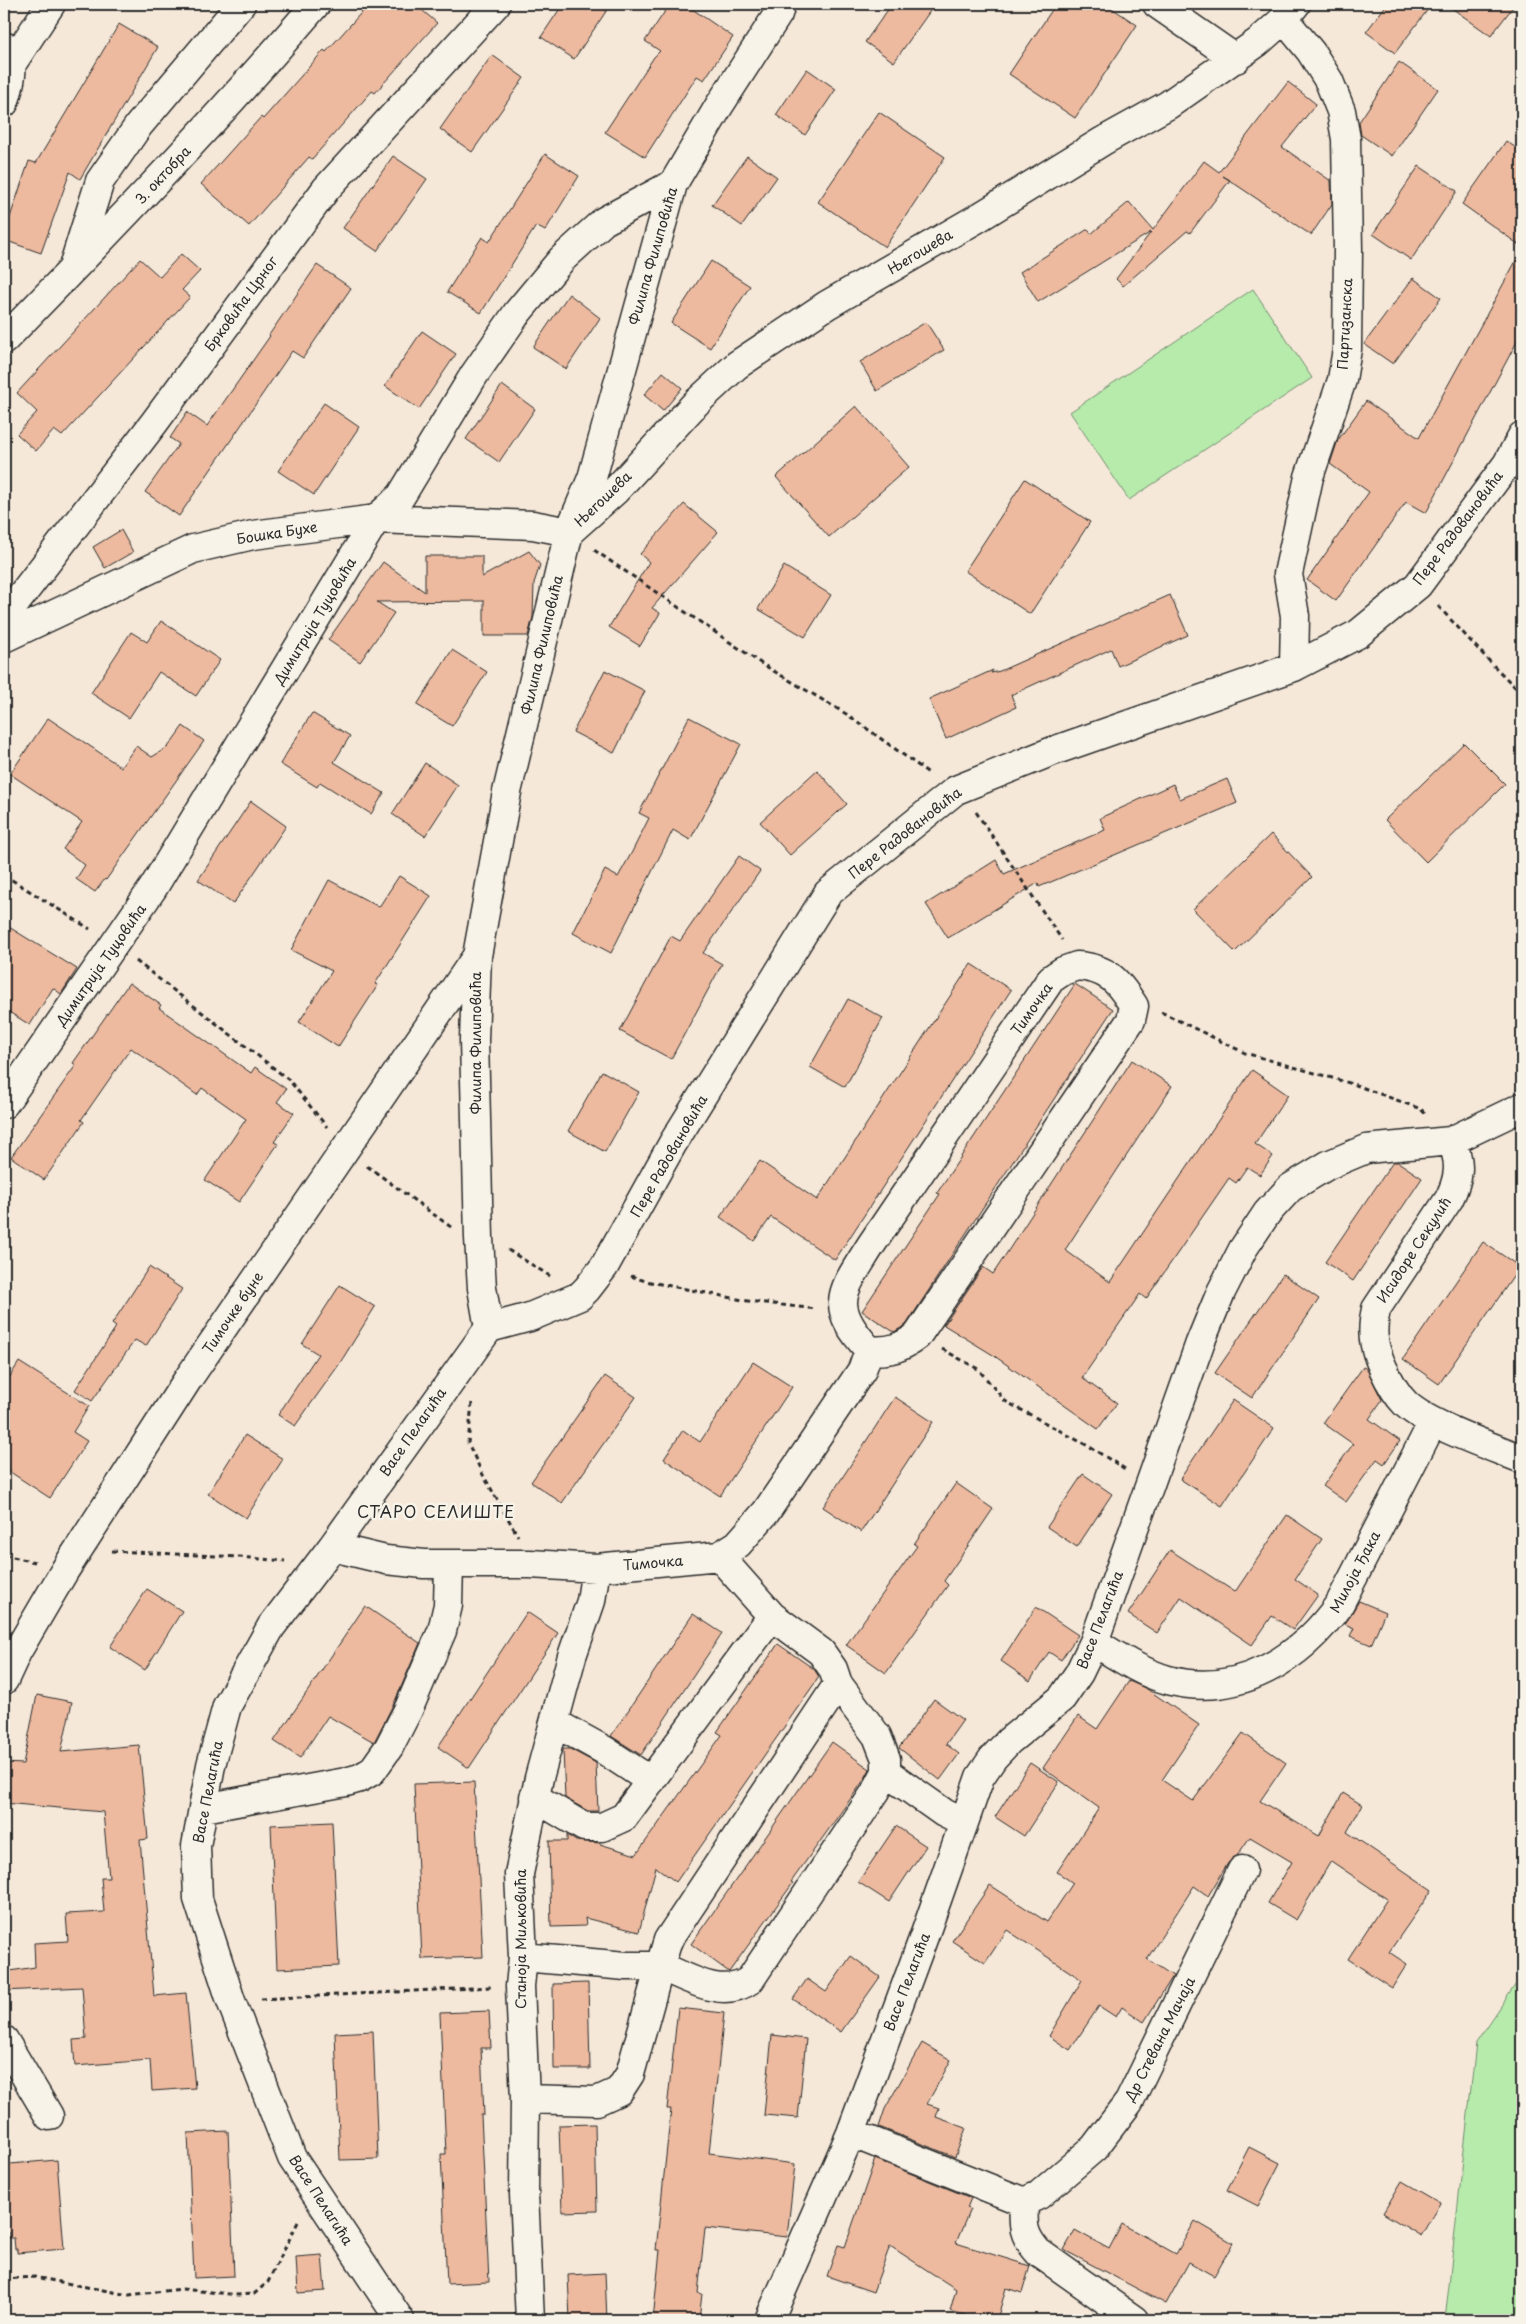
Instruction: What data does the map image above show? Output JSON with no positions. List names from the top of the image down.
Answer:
{
  "streets": {
    "street": [
      "3. октобра",
      "Његошева",
      "Филипа Филиповића",
      "Брковића Црног",
      "Партизанска",
      "Пере Радовановића",
      "Бошка Бухе",
      "Димитрија Туцовића",
      "Тимочка",
      "Исидоре Секулић",
      "Тимочке буне",
      "Васе Пелагића",
      "Милоја Ђака",
      "Станоја Миљковића",
      "Др Стевана Мачаја"
    ]
  },
  "crossings": [
    ["Његошева", "Филипа Филиповића"],
    ["Његошева", "Партизанска"],
    ["Његошева", "Бошка Бухе"],
    ["Филипа Филиповића", "Пере Радовановића"],
    ["Филипа Филиповића", "Бошка Бухе"],
    ["Филипа Филиповића", "Димитрија Туцовића"],
    ["Филипа Филиповића", "Тимочке буне"],
    ["Филипа Филиповића", "Васе Пелагића"],
    ["Партизанска", "Пере Радовановића"],
    ["Пере Радовановића", "Васе Пелагића"],
    ["Бошка Бухе", "Димитрија Туцовића"],
    ["Тимочка", "Васе Пелагића"],
    ["Тимочка", "Станоја Миљковића"],
    ["Исидоре Секулић", "Васе Пелагића"],
    ["Исидоре Секулић", "Милоја Ђака"],
    ["Васе Пелагића", "Милоја Ђака"]
  ],
  "districts": ["СТАРО СЕЛИШТЕ"]
}
